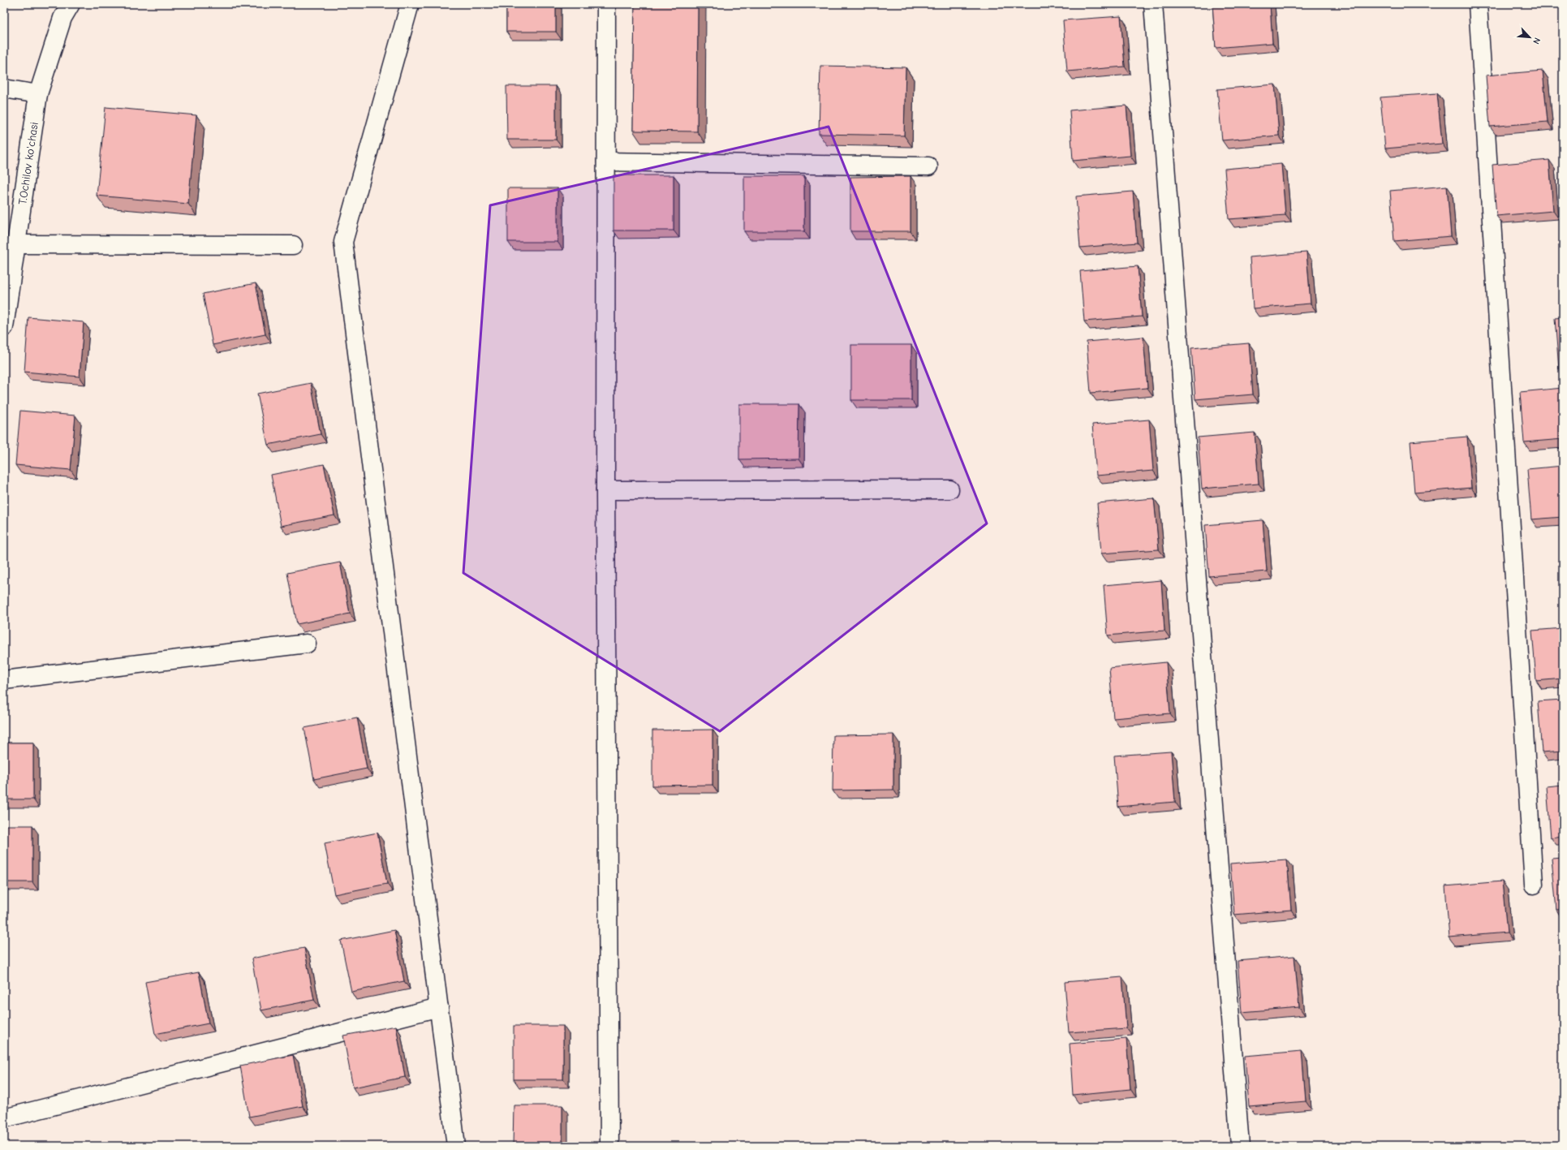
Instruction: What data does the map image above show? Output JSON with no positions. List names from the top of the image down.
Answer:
{
  "streets": {
    "street": ["T.Ochilov ko'chasi"]
  },
  "north": "bottom right"
}
